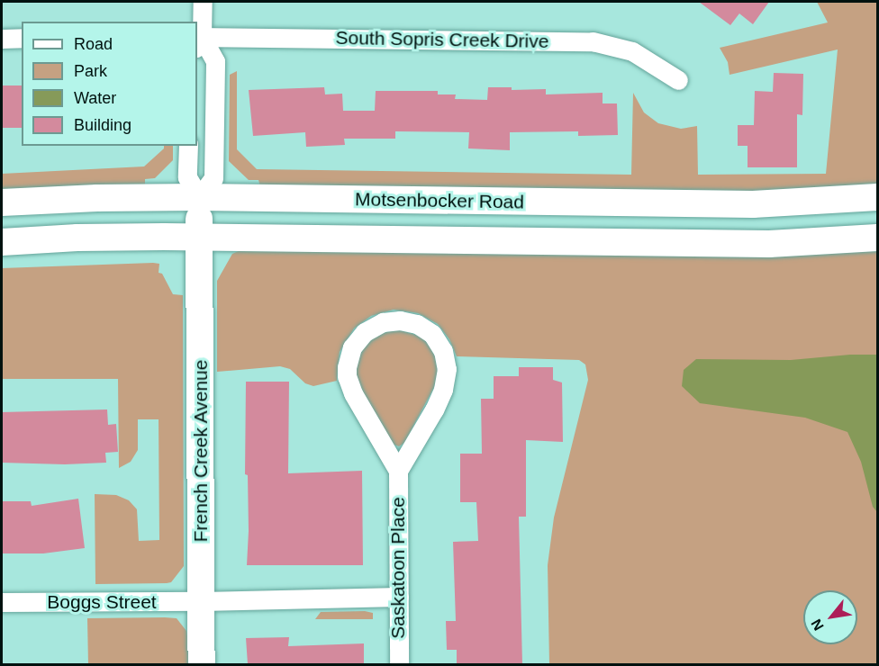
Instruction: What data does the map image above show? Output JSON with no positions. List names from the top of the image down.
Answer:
{
  "streets": {
    "main road": ["Motsenbocker Road", "French Creek Avenue"],
    "street": ["South Sopris Creek Drive", "Saskatoon Place", "Boggs Street"]
  },
  "crossings": [
    ["Motsenbocker Road", "French Creek Avenue"],
    ["French Creek Avenue", "Boggs Street"],
    ["Saskatoon Place", "Boggs Street"]
  ],
  "legend": [
    "Road",
    "Park",
    "Water",
    "Building"
  ],
  "north": "bottom left"
}
